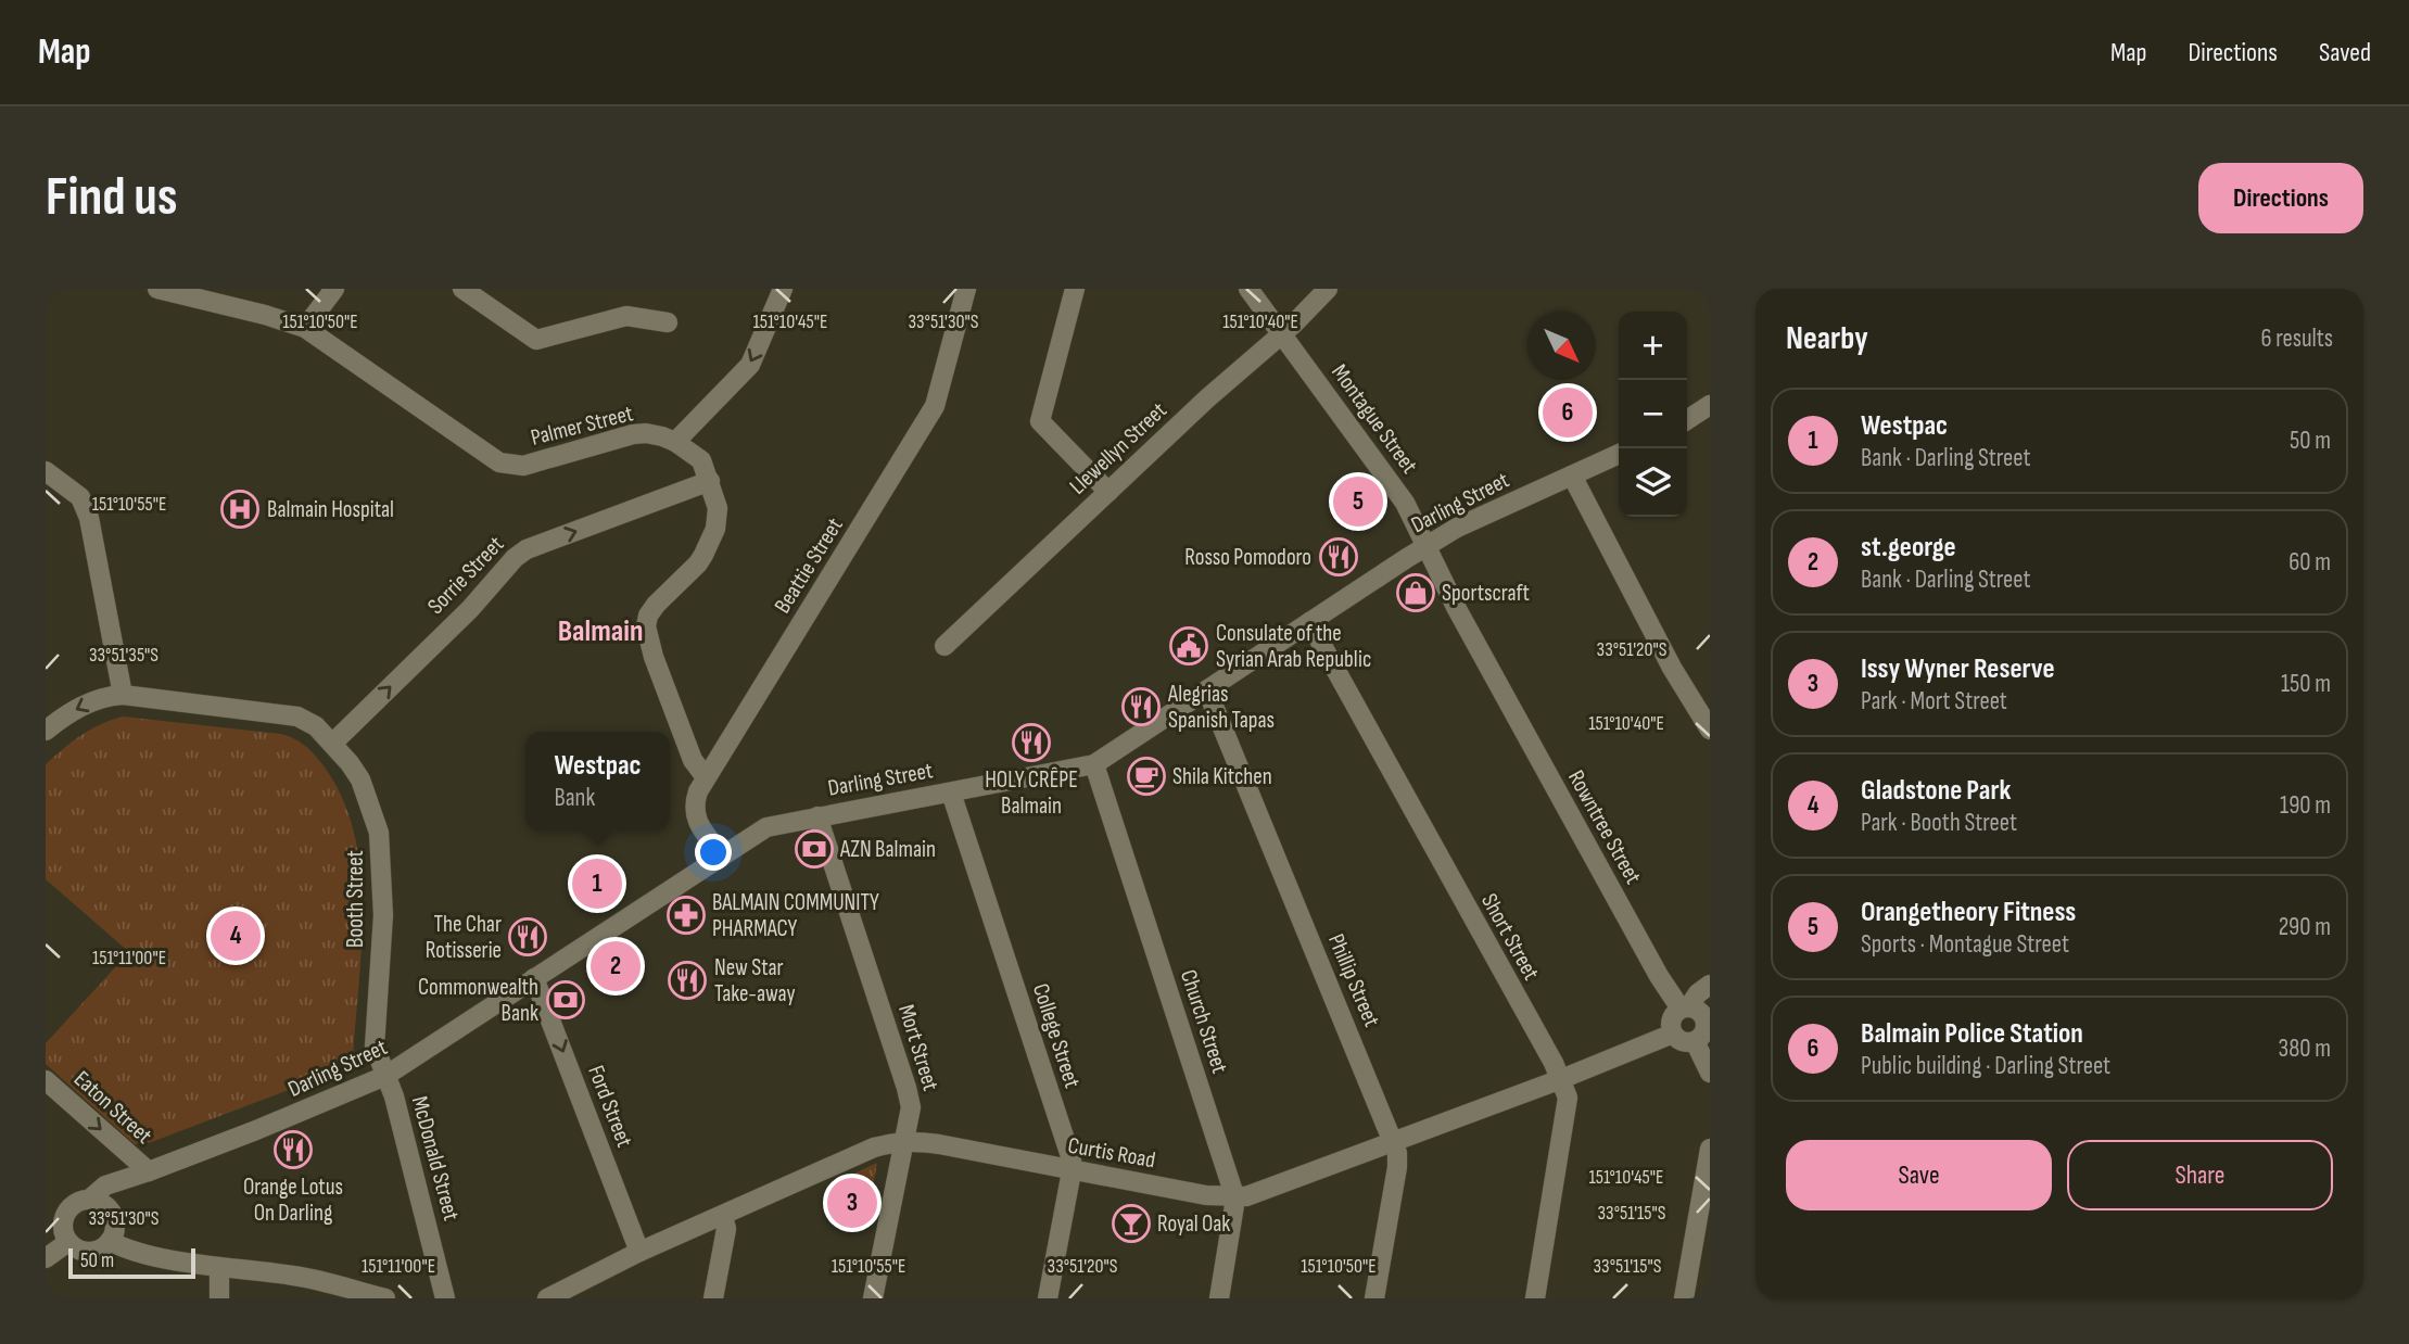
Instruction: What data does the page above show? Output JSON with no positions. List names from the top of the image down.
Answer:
{
  "streets": {
    "street": [
      "Montague Street",
      "Palmer Street",
      "Llewellyn Street",
      "Darling Street",
      "Beattie Street",
      "Sorrie Street",
      "Rowntree Street",
      "Booth Street",
      "Short Street",
      "Phillip Street",
      "Church Street",
      "College Street",
      "Mort Street",
      "Ford Street",
      "Eaton Street",
      "Curtis Road",
      "McDonald Street"
    ]
  },
  "crossings": [
    ["Montague Street", "Llewellyn Street"],
    ["Montague Street", "Darling Street"],
    ["Montague Street", "Rowntree Street"],
    ["Palmer Street", "Beattie Street"],
    ["Palmer Street", "Sorrie Street"],
    ["Darling Street", "Beattie Street"],
    ["Darling Street", "Rowntree Street"],
    ["Darling Street", "Booth Street"],
    ["Darling Street", "Short Street"],
    ["Darling Street", "Phillip Street"],
    ["Darling Street", "Church Street"],
    ["Darling Street", "College Street"],
    ["Darling Street", "Mort Street"],
    ["Darling Street", "Ford Street"],
    ["Darling Street", "Eaton Street"],
    ["Darling Street", "McDonald Street"],
    ["Sorrie Street", "Booth Street"],
    ["Rowntree Street", "Curtis Road"],
    ["Booth Street", "McDonald Street"],
    ["Short Street", "Curtis Road"],
    ["Phillip Street", "Curtis Road"],
    ["Church Street", "Curtis Road"],
    ["College Street", "Curtis Road"],
    ["Mort Street", "Curtis Road"],
    ["Ford Street", "Curtis Road"]
  ],
  "one_way": ["Sorrie Street", "Ford Street", "Eaton Street"],
  "districts": ["Balmain"],
  "places": {
    "hospital": ["Balmain Hospital"],
    "restaurant": [
      "Rosso Pomodoro",
      "Alegrias Spanish Tapas",
      "HOLY CRÊPE Balmain",
      "The Char Rotisserie",
      "New Star Take-away",
      "Orange Lotus On Darling"
    ],
    "shop": ["Sportscraft"],
    "public building": ["Consulate of the Syrian Arab Republic"],
    "cafe": ["Shila Kitchen"],
    "bank": ["AZN Balmain", "Commonwealth Bank"],
    "pharmacy": ["BALMAIN COMMUNITY PHARMACY"],
    "bar": ["Royal Oak"]
  },
  "scale_bar": "50 m",
  "north": "bottom right",
  "page": {
    "header": "Map",
    "nav": ["Map", "Directions", "Saved"],
    "buttons": [
      "Directions",
      ["Save", "Share"]
    ],
    "title": "Find us",
    "heading": ["Nearby", "6 results"],
    "map_buttons": ["+", "−"],
    "pins": [
      "6",
      "5",
      "1",
      "4",
      "2",
      "3"
    ],
    "list": [
      {
        "mark": "1",
        "name": "Westpac",
        "note": "Bank · Darling Street",
        "value": "50 m"
      },
      {
        "mark": "2",
        "name": "st.george",
        "note": "Bank · Darling Street",
        "value": "60 m"
      },
      {
        "mark": "3",
        "name": "Issy Wyner Reserve",
        "note": "Park · Mort Street",
        "value": "150 m"
      },
      {
        "mark": "4",
        "name": "Gladstone Park",
        "note": "Park · Booth Street",
        "value": "190 m"
      },
      {
        "mark": "5",
        "name": "Orangetheory Fitness",
        "note": "Sports · Montague Street",
        "value": "290 m"
      },
      {
        "mark": "6",
        "name": "Balmain Police Station",
        "note": "Public building · Darling Street",
        "value": "380 m"
      }
    ],
    "popup": ["Westpac", "Bank"],
    "scale": "50 m"
  },
  "coordinates": [
    "151°10'45\"E",
    "151°10'40\"E",
    "151°10'50\"E",
    "33°51'30\"S",
    "151°10'55\"E",
    "33°51'20\"S",
    "33°51'35\"S",
    "151°11'00\"E",
    "33°51'15\"S"
  ]
}
